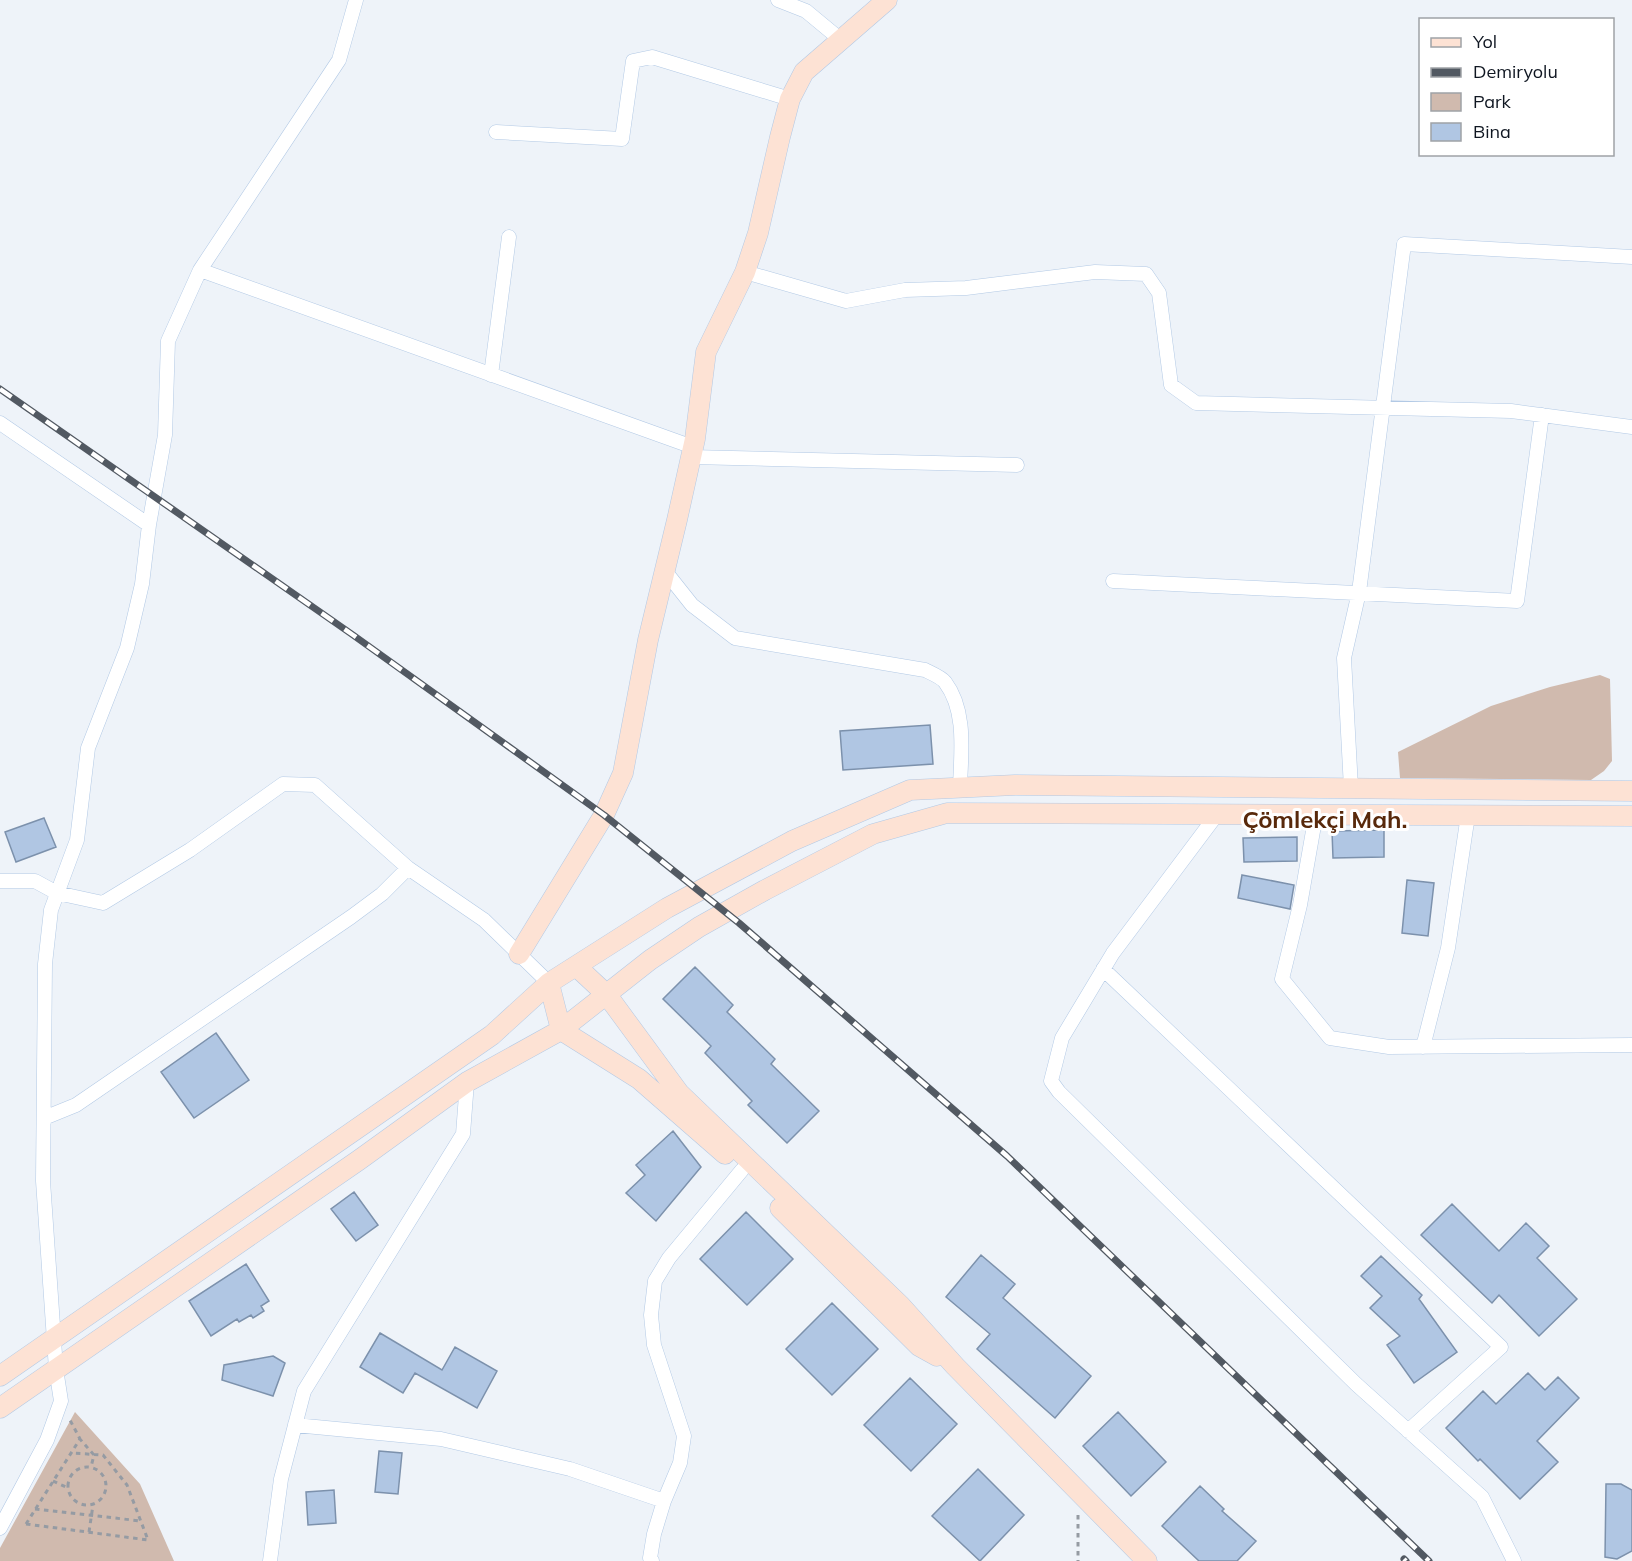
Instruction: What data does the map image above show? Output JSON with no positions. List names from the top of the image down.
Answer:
{
  "districts": ["Çömlekçi Mah."],
  "legend": [
    "Yol",
    "Demiryolu",
    "Park",
    "Bina"
  ]
}
